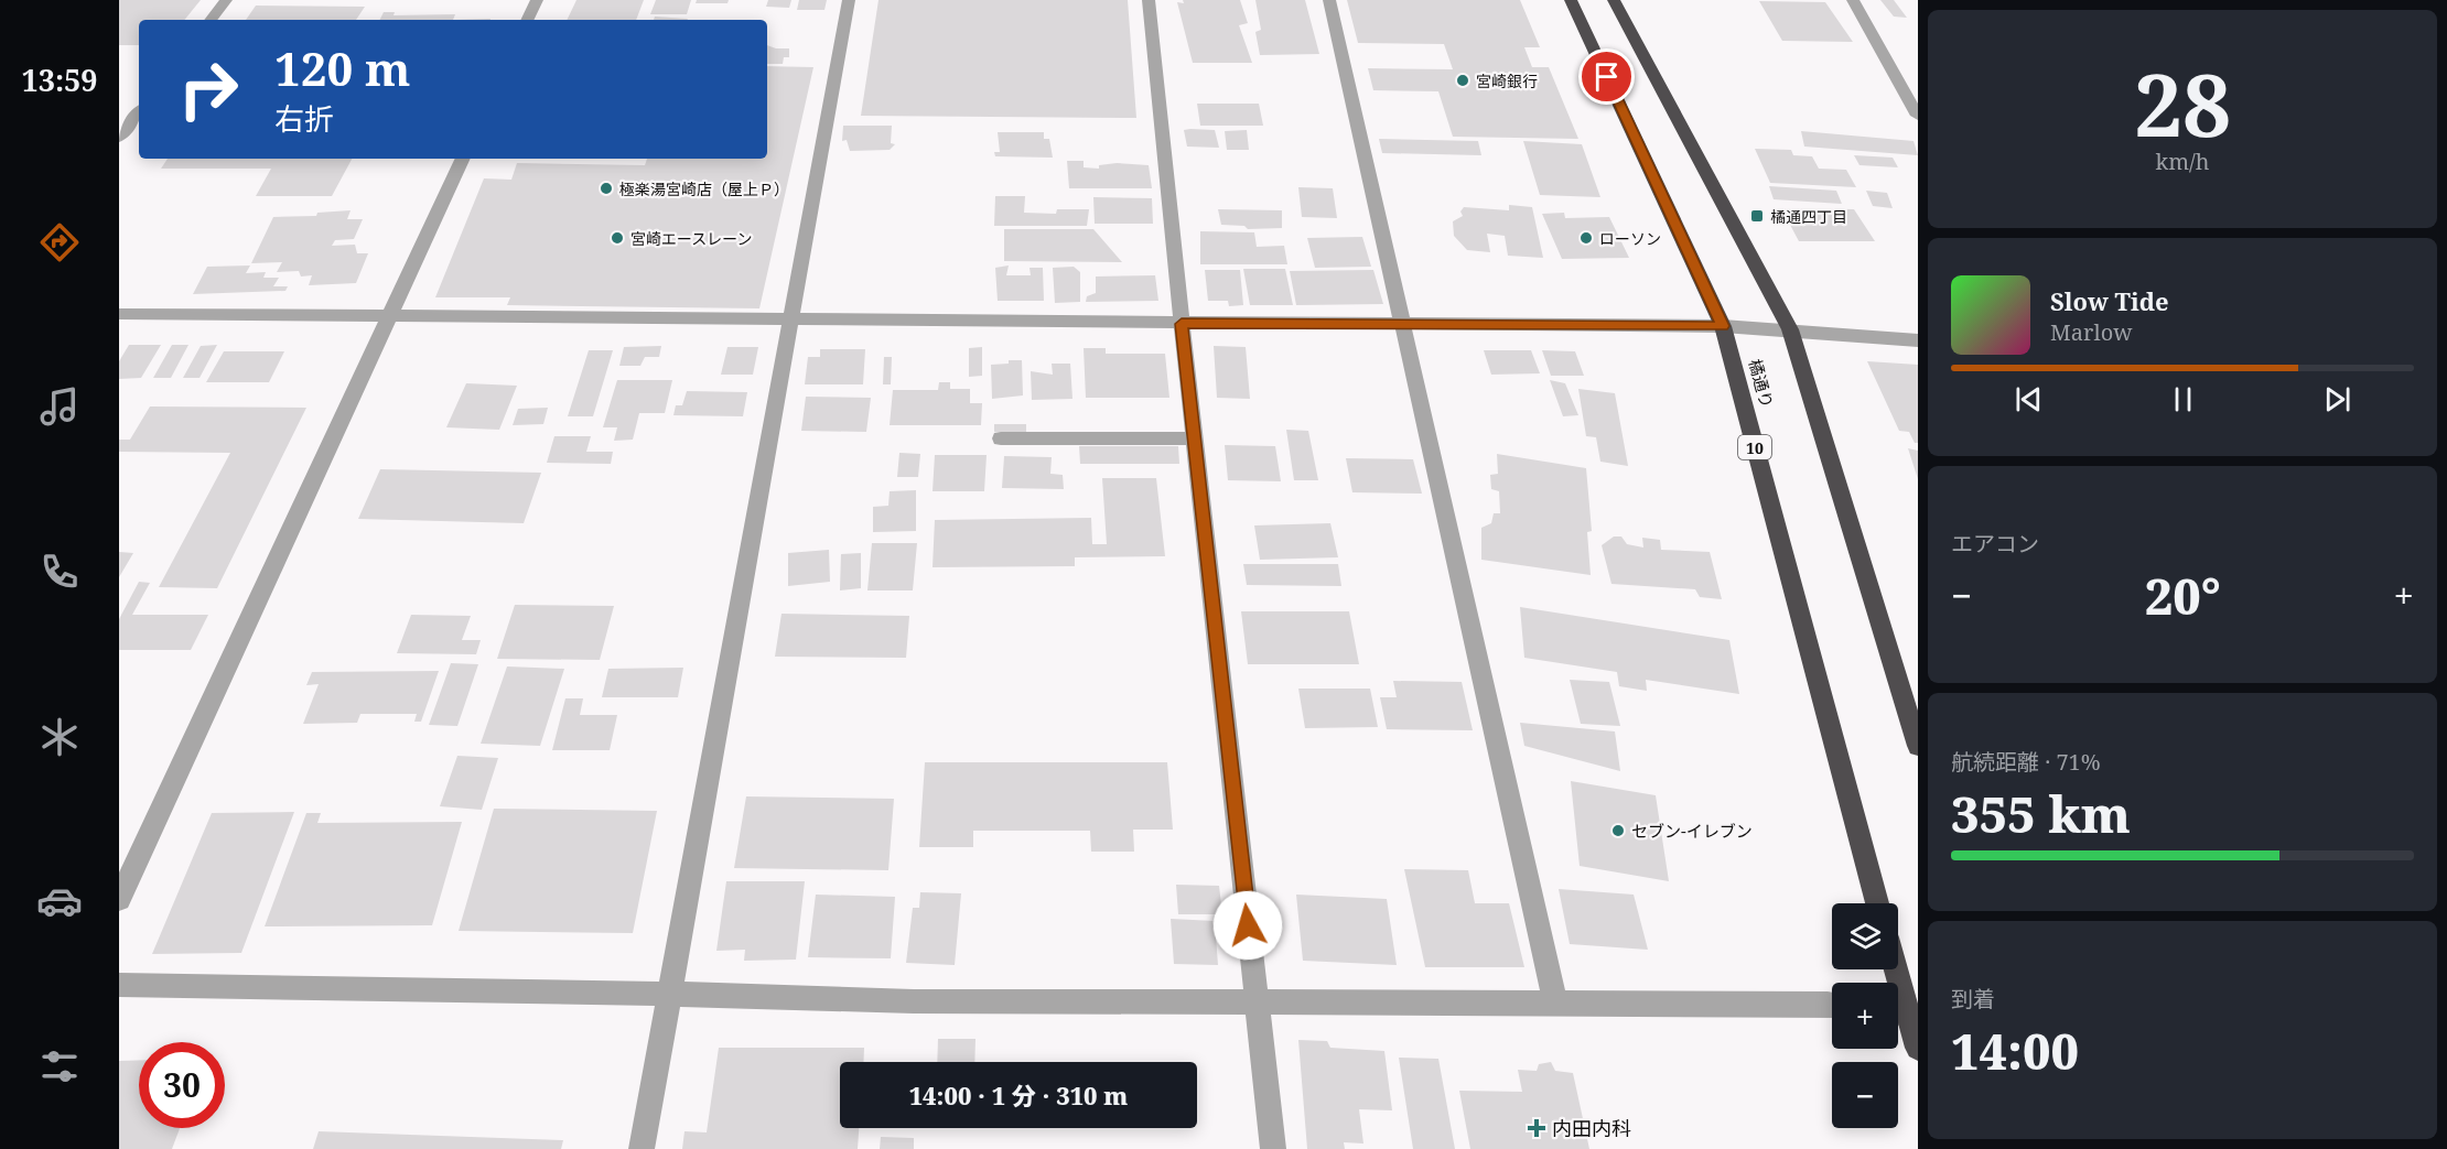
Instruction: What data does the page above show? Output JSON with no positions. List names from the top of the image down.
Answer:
{
  "streets": {
    "highway": ["橘通り", "10"]
  },
  "places": {
    "other": [
      "宮崎銀行",
      "極楽湯宮崎店（屋上Ｐ）",
      "宮崎エースレーン",
      "ローソン",
      "セブン-イレブン"
    ],
    "transit": ["橘通四丁目"],
    "health": ["内田内科"]
  },
  "page": {
    "tabs": "13:59",
    "tile": [
      ["28", "km/h"],
      "エアコン",
      ["航続距離 · 71%", "355 km"],
      ["到着", "14:00"]
    ],
    "turn": ["120 m", "右折"],
    "song": ["Slow Tide", "Marlow"],
    "heat": ["−", "20°", "+"],
    "map_buttons": ["+", "−"],
    "limit": "30",
    "trip": "14:00 · 1 分 · 310 m"
  }
}
